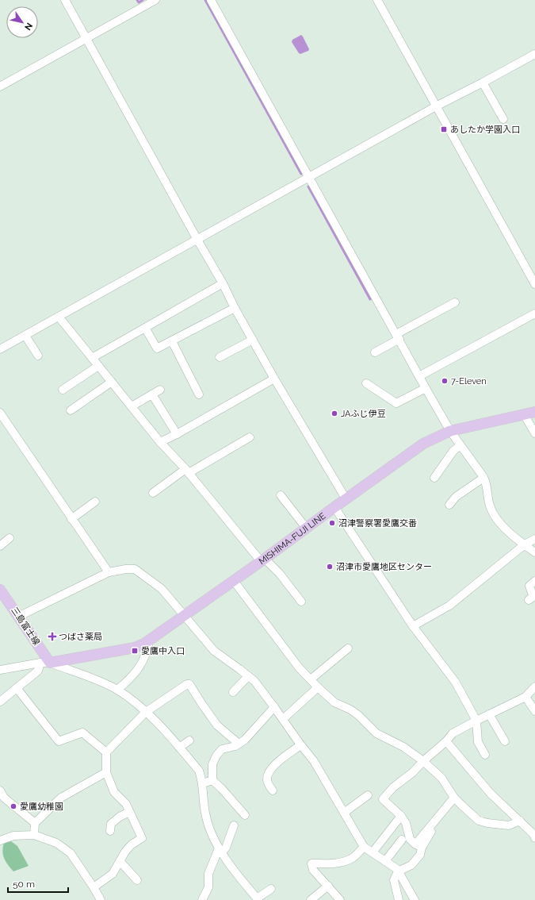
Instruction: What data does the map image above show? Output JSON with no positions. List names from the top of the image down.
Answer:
{
  "streets": {
    "main road": ["MISHIMA-FUJI LINE", "三島富士線"]
  },
  "crossings": [
    ["MISHIMA-FUJI LINE", "三島富士線"]
  ],
  "places": {
    "transit": ["あしたか学園入口", "愛鷹中入口"],
    "other": [
      "7-Eleven",
      "JAふじ伊豆",
      "沼津警察署愛鷹交番",
      "沼津市愛鷹地区センター",
      "愛鷹幼稚園"
    ],
    "health": ["つばさ薬局"]
  },
  "scale_bar": "50 m",
  "north": "bottom right"
}
